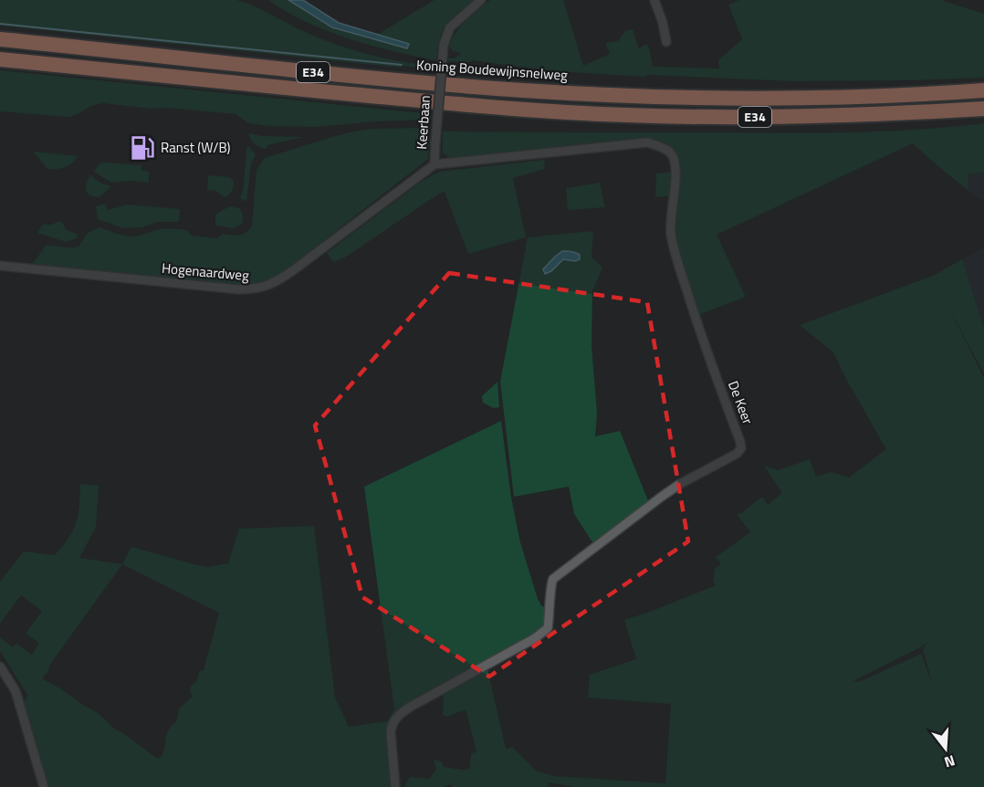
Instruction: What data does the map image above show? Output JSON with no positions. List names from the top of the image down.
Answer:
{
  "streets": {
    "highway": ["Koning Boudewijnsnelweg", "E34"],
    "street": ["Keerbaan", "Hogenaardweg", "De Keer"]
  },
  "crossings": [
    ["Keerbaan", "Hogenaardweg"],
    ["Keerbaan", "De Keer"],
    ["Hogenaardweg", "De Keer"]
  ],
  "places": {
    "fuel station": ["Ranst (W/B)"]
  },
  "north": "bottom"
}
